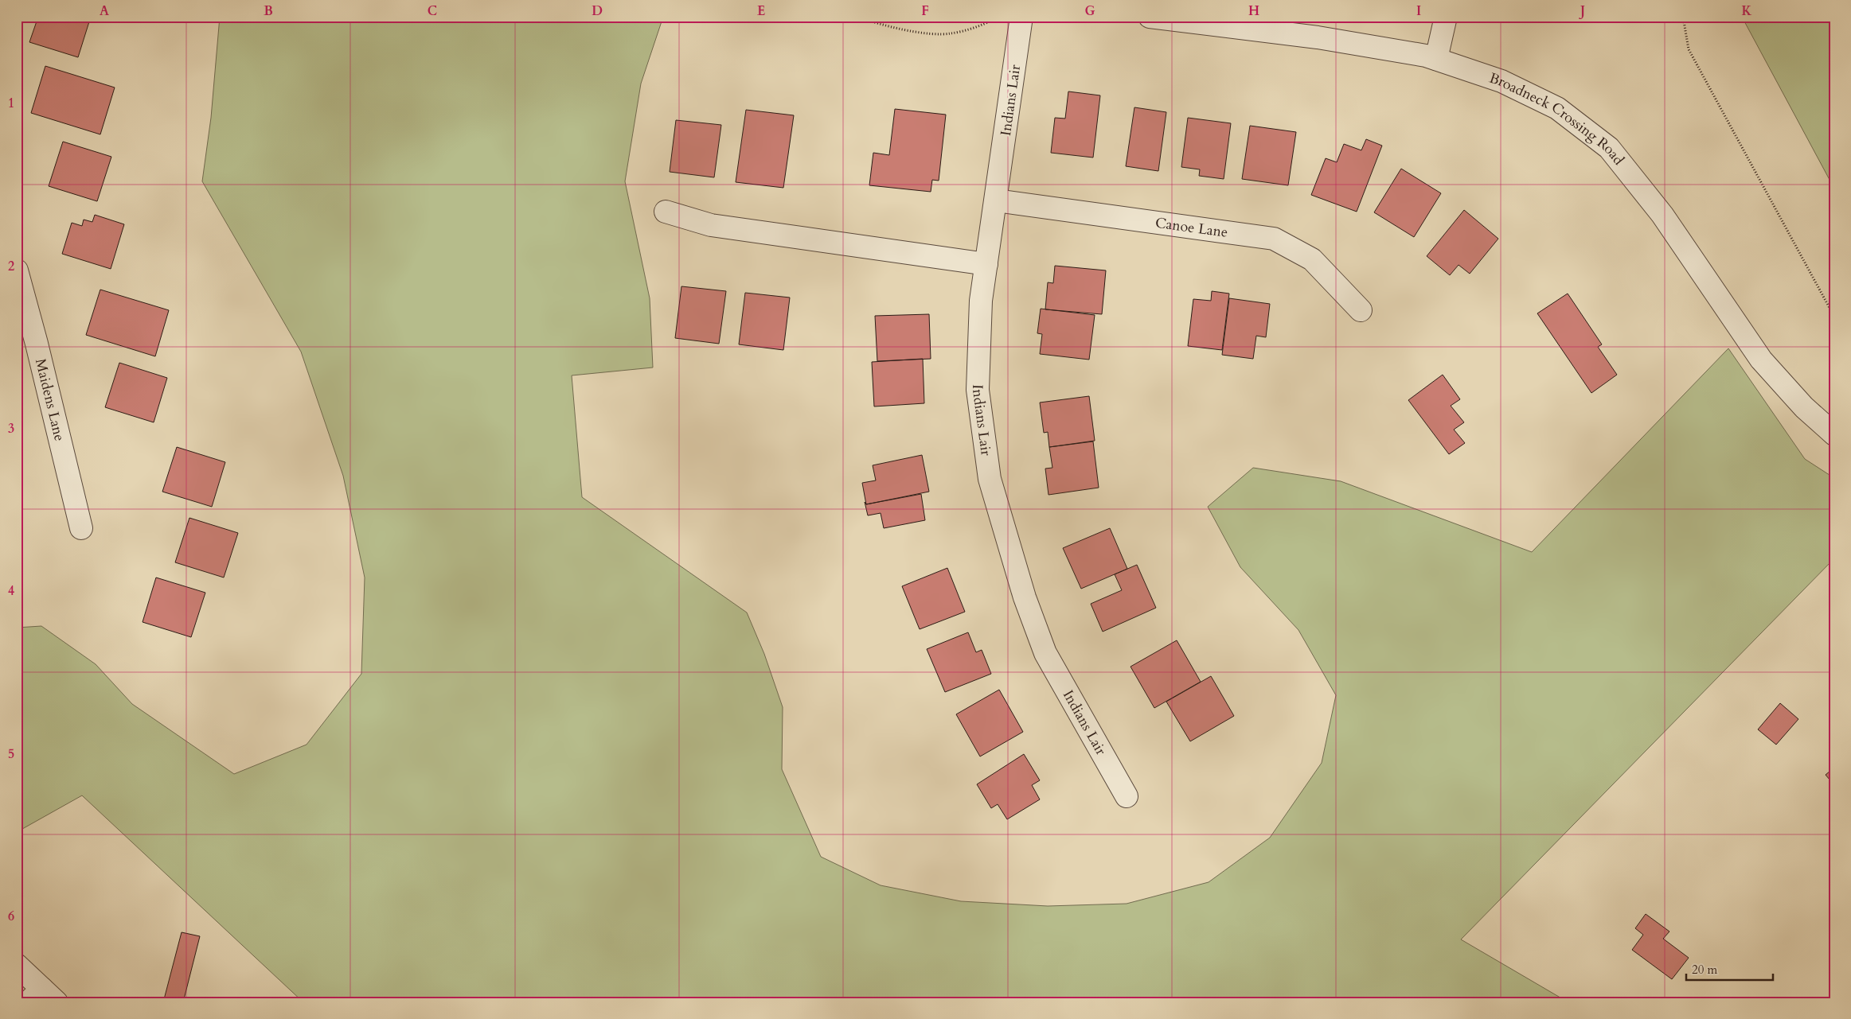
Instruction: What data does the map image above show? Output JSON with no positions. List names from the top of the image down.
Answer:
{
  "streets": {
    "street": [
      "Indians Lair",
      "Broadneck Crossing Road",
      "Canoe Lane",
      "Maidens Lane"
    ]
  },
  "crossings": [
    ["Indians Lair", "Canoe Lane"]
  ],
  "scale_bar": "20 m",
  "grid": {
    "columns": [
      "A",
      "B",
      "C",
      "D",
      "E",
      "F",
      "G",
      "H",
      "I",
      "J",
      "K"
    ],
    "rows": [
      "1",
      "2",
      "3",
      "4",
      "5",
      "6"
    ]
  }
}
